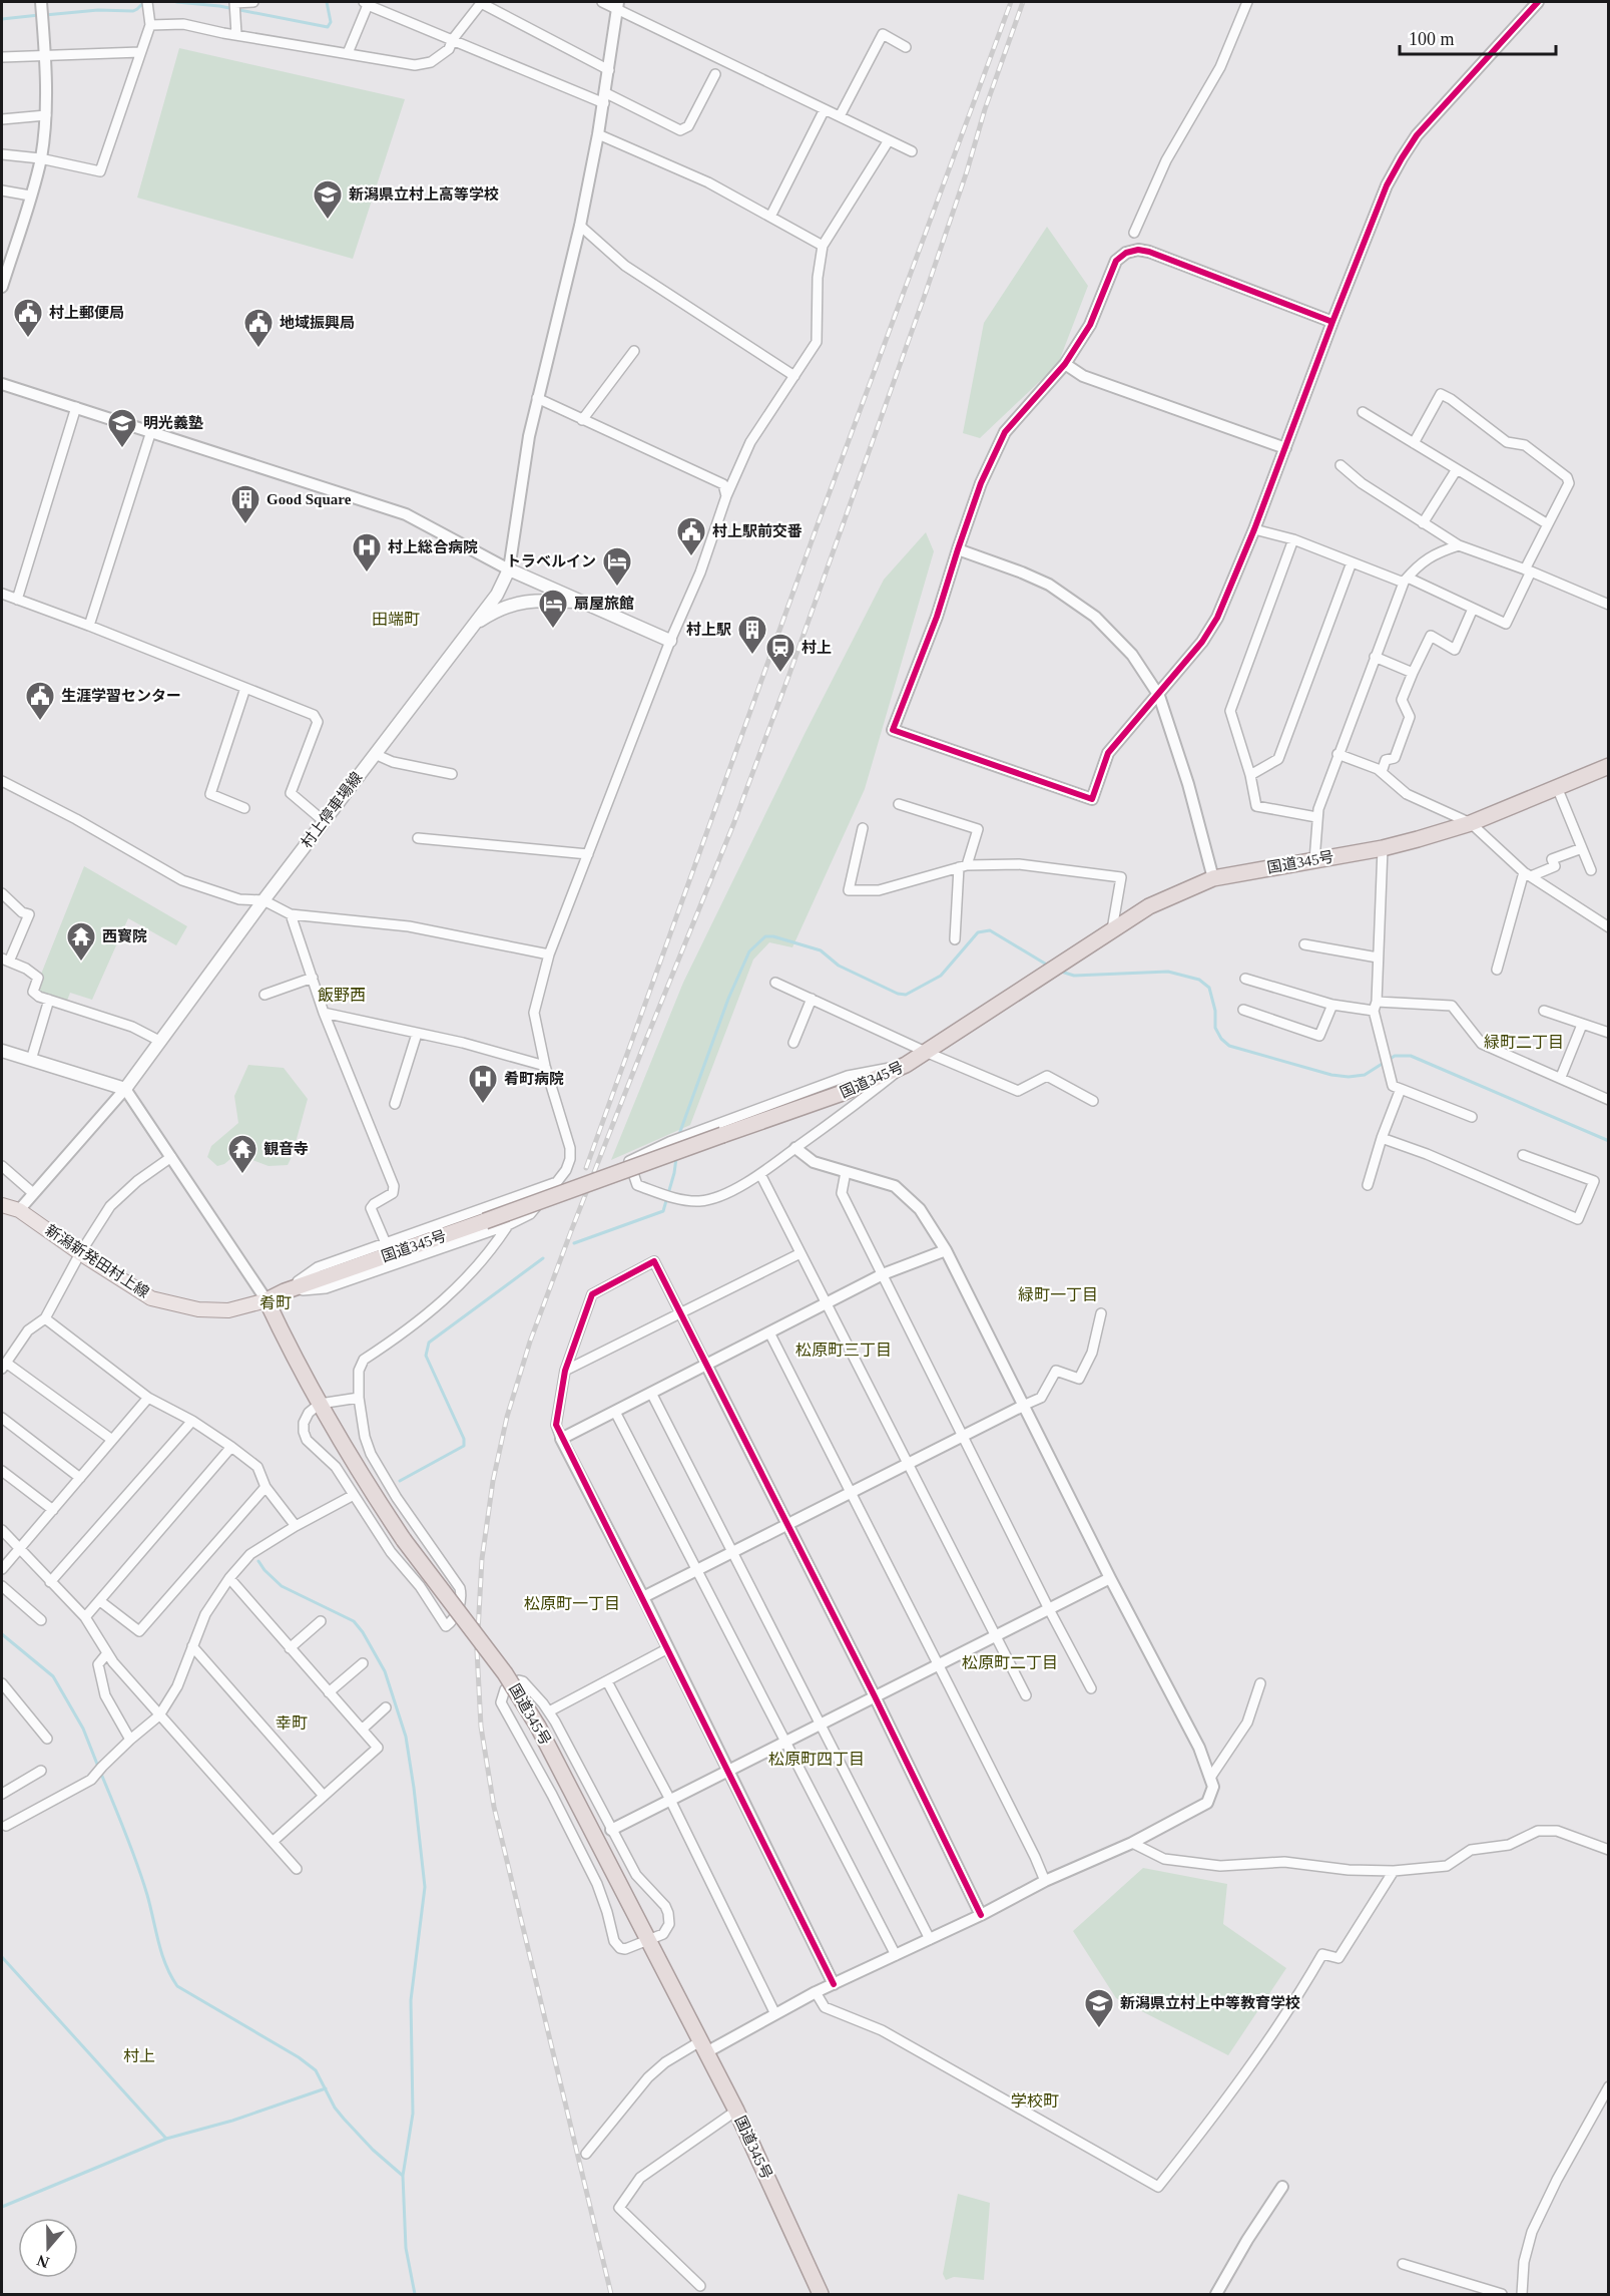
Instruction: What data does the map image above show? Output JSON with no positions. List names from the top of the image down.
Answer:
{
  "streets": {
    "highway": ["国道345号"],
    "main road": ["村上停車場線", "新潟新発田村上線"]
  },
  "crossings": [
    ["国道345号", "新潟新発田村上線"]
  ],
  "districts": [
    "田端町",
    "飯野西",
    "緑町二丁目",
    "緑町一丁目",
    "肴町",
    "松原町三丁目",
    "松原町一丁目",
    "松原町二丁目",
    "幸町",
    "松原町四丁目",
    "村上",
    "学校町"
  ],
  "places": {
    "school or university": ["新潟県立村上高等学校", "明光義塾", "新潟県立村上中等教育学校"],
    "public building": [
      "村上郵便局",
      "地域振興局",
      "村上駅前交番",
      "生涯学習センター"
    ],
    "building": ["Good Square", "村上駅"],
    "hospital": ["村上総合病院", "肴町病院"],
    "hotel": ["トラベルイン", "扇屋旅館"],
    "station": ["村上"],
    "temple": ["西寳院", "観音寺"]
  },
  "scale_bar": "100 m",
  "north": "bottom"
}
